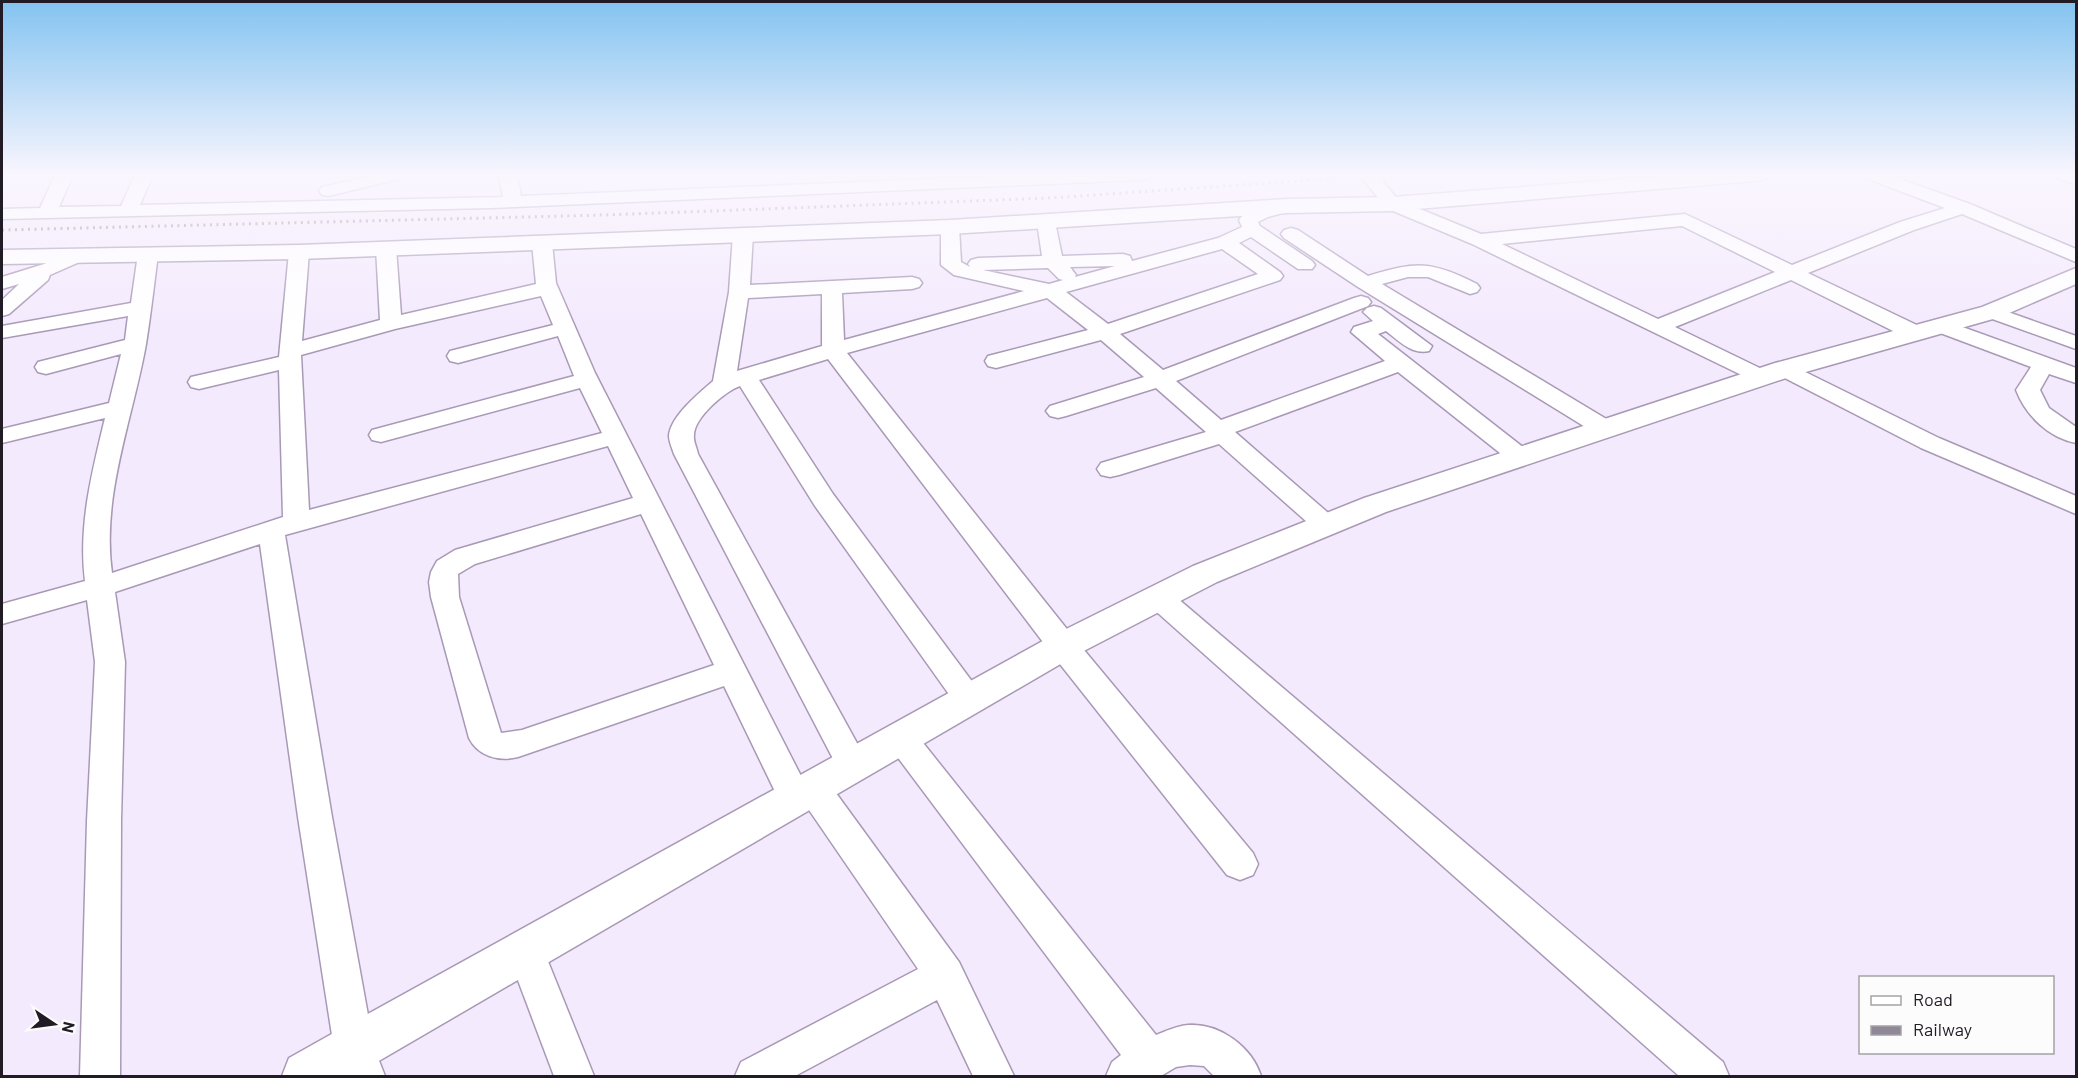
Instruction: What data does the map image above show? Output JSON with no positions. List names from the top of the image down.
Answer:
{
  "legend": ["Road", "Railway"],
  "north": "right"
}
